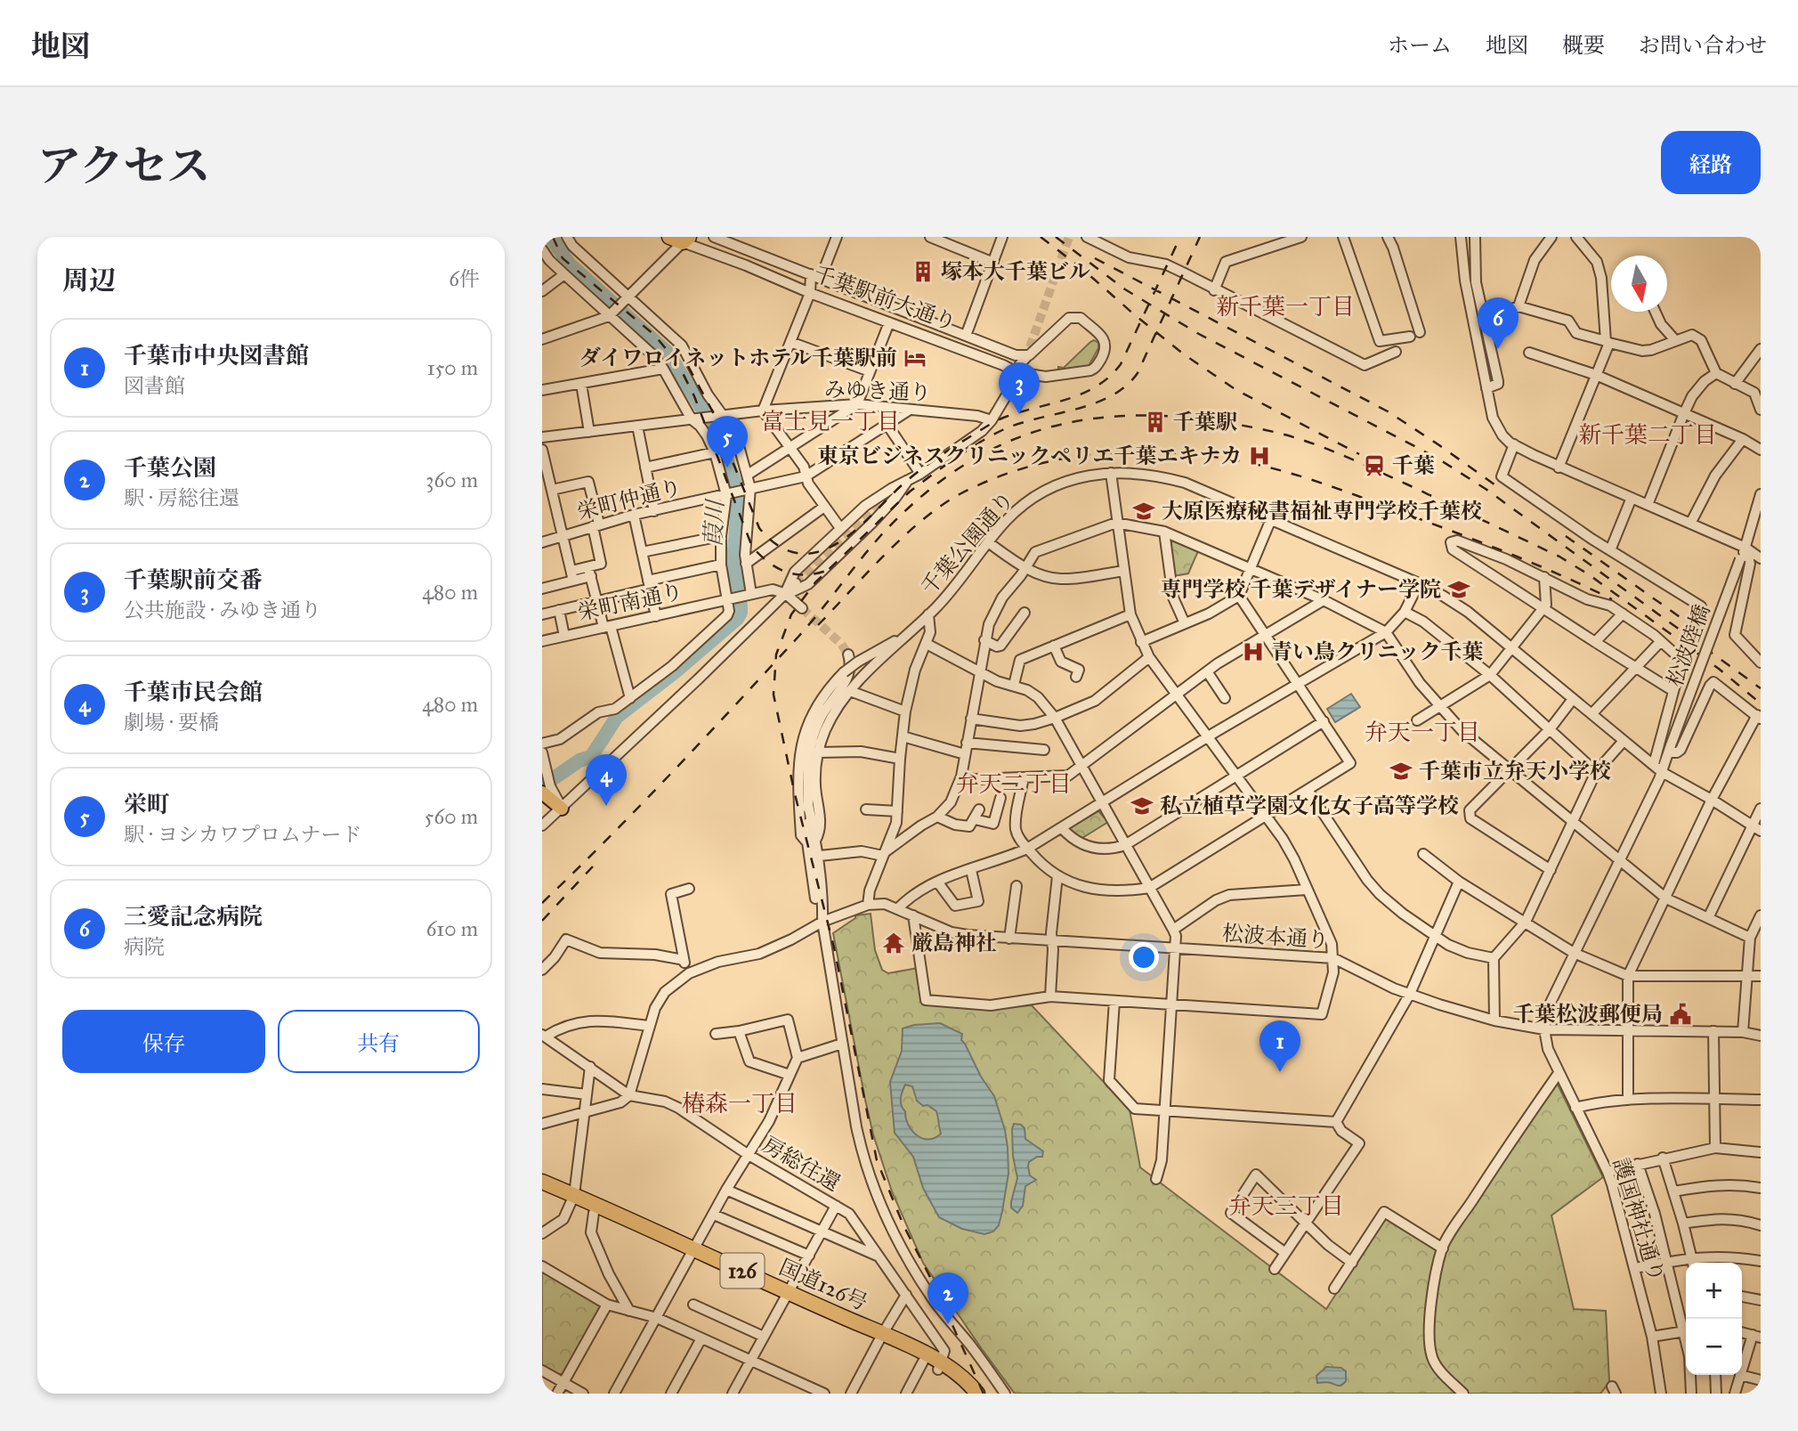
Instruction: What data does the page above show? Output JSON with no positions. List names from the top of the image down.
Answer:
{
  "streets": {
    "highway": ["126", "国道126号"],
    "street": [
      "千葉駅前大通り",
      "みゆき通り",
      "栄町仲通り",
      "千葉公園通り",
      "栄町南通り",
      "松波陸橋",
      "松波本通り",
      "房総往還",
      "護国神社通り"
    ]
  },
  "crossings": [
    ["千葉公園通り", "松波陸橋"],
    ["松波陸橋", "松波本通り"],
    ["松波陸橋", "護国神社通り"],
    ["松波本通り", "房総往還"],
    ["松波本通り", "護国神社通り"],
    ["房総往還", "国道126号"]
  ],
  "districts": [
    "新千葉一丁目",
    "富士見一丁目",
    "新千葉二丁目",
    "弁天一丁目",
    "弁天二丁目",
    "椿森一丁目",
    "弁天三丁目"
  ],
  "water": ["葭川"],
  "places": {
    "building": ["塚本大千葉ビル", "千葉駅"],
    "hotel": ["ダイワロイネットホテル千葉駅前"],
    "hospital": ["東京ビジネスクリニックペリエ千葉エキナカ", "青い鳥クリニック千葉"],
    "station": ["千葉"],
    "school or university": [
      "大原医療秘書福祉専門学校千葉校",
      "専門学校 千葉デザイナー学院",
      "千葉市立弁天小学校",
      "私立植草学園文化女子高等学校"
    ],
    "temple": ["厳島神社"],
    "public building": ["千葉松波郵便局"]
  },
  "north": "bottom",
  "page": {
    "header": "地図",
    "nav": [
      "ホーム",
      "地図",
      "概要",
      "お問い合わせ"
    ],
    "title": "アクセス",
    "buttons": [
      "経路",
      ["保存", "共有"]
    ],
    "heading": ["周辺", "6件"],
    "pins": [
      "6",
      "3",
      "5",
      "4",
      "1",
      "2"
    ],
    "list": [
      {
        "mark": "1",
        "name": "千葉市中央図書館",
        "note": "図書館",
        "value": "150 m"
      },
      {
        "mark": "2",
        "name": "千葉公園",
        "note": "駅 · 房総往還",
        "value": "360 m"
      },
      {
        "mark": "3",
        "name": "千葉駅前交番",
        "note": "公共施設 · みゆき通り",
        "value": "480 m"
      },
      {
        "mark": "4",
        "name": "千葉市民会館",
        "note": "劇場 · 要橋",
        "value": "480 m"
      },
      {
        "mark": "5",
        "name": "栄町",
        "note": "駅 · ヨシカワプロムナード",
        "value": "560 m"
      },
      {
        "mark": "6",
        "name": "三愛記念病院",
        "note": "病院",
        "value": "610 m"
      }
    ],
    "map_buttons": ["+", "−"]
  }
}
